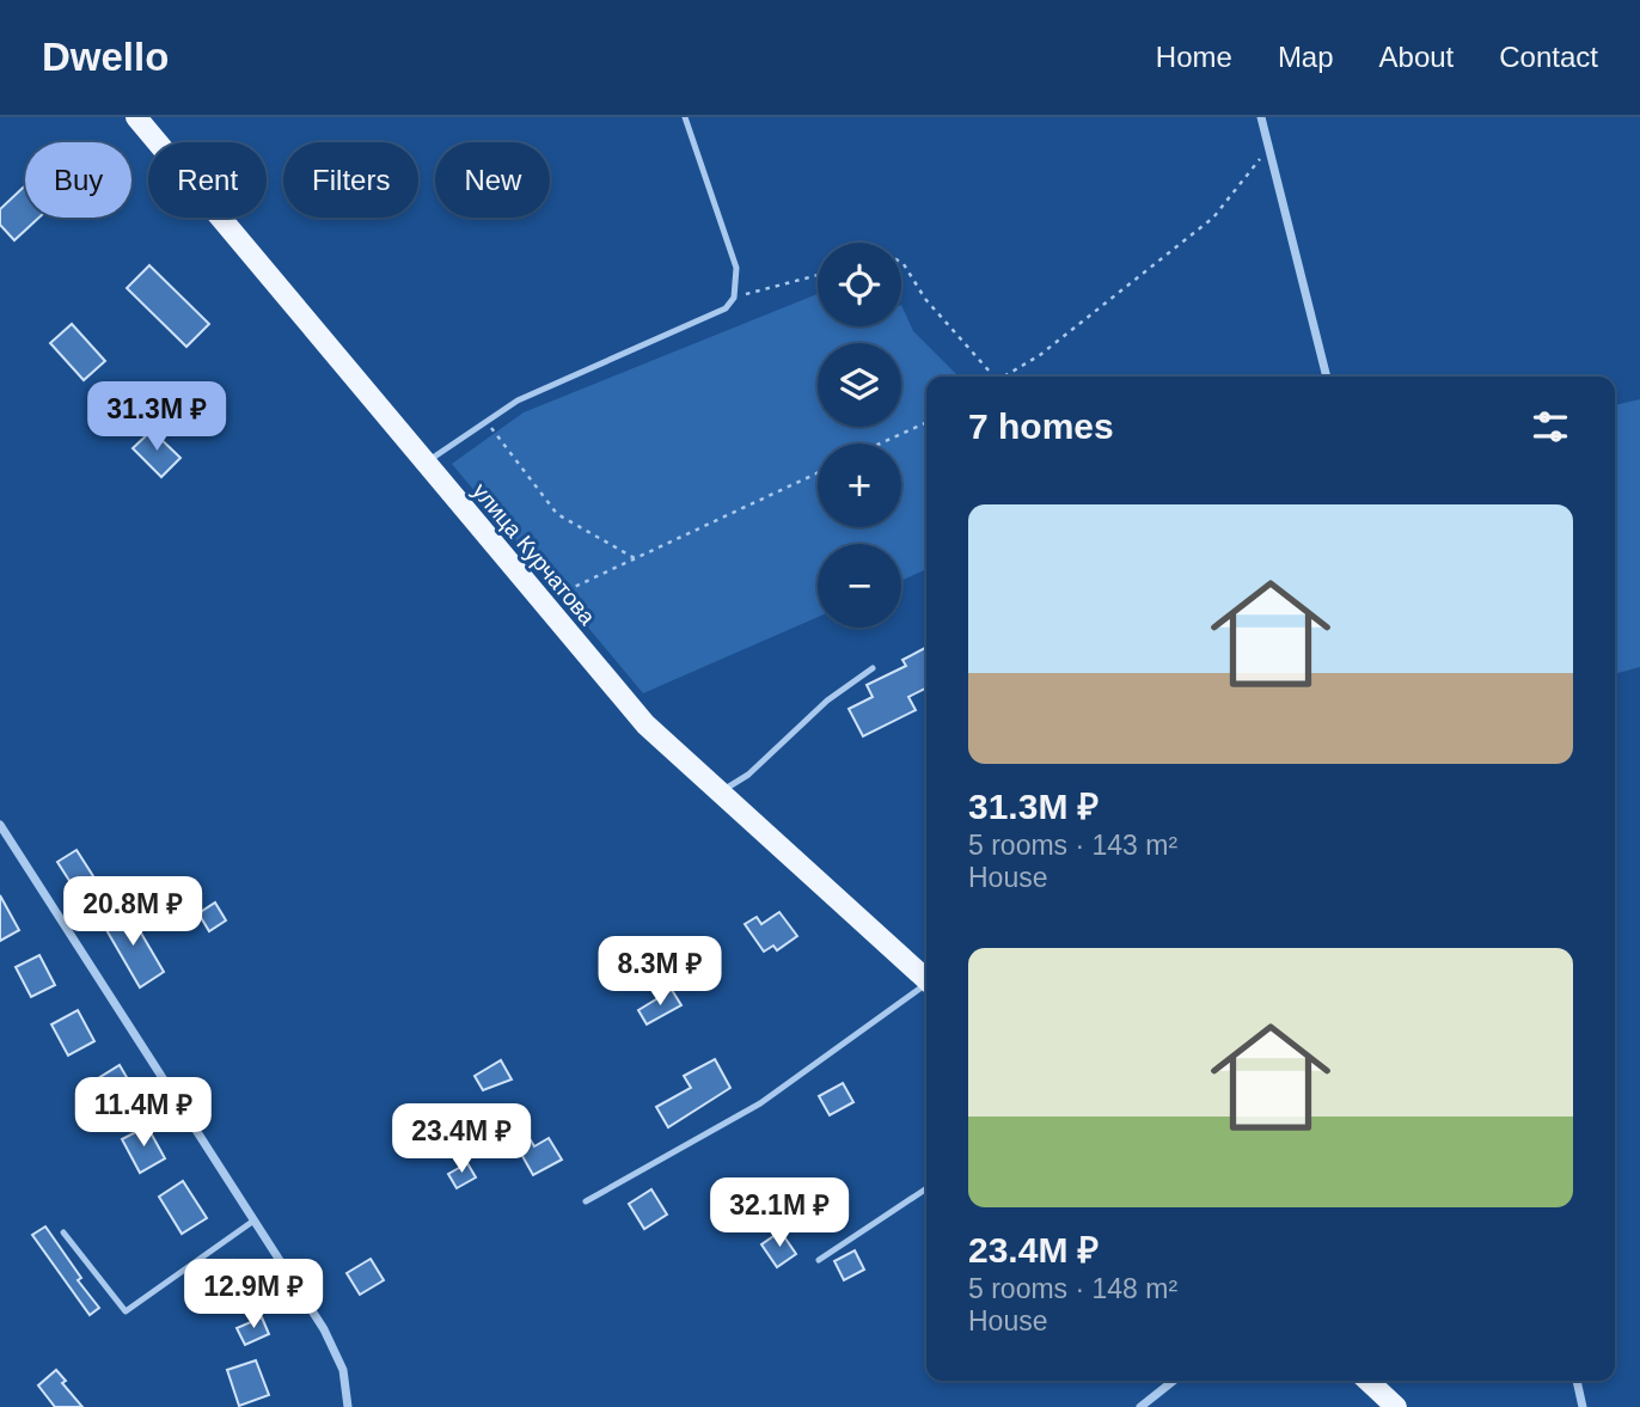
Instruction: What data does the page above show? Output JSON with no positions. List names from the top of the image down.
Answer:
{
  "streets": {
    "main road": ["улица Курчатова"]
  },
  "page": {
    "header": "Dwello",
    "nav": [
      "Home",
      "Map",
      "About",
      "Contact"
    ],
    "chip": [
      "Buy",
      "Rent",
      "Filters",
      "New"
    ],
    "map_buttons": ["+", "−"],
    "heading": "7 homes",
    "price": [
      "31.3M ₽",
      "20.8M ₽",
      "8.3M ₽",
      "11.4M ₽",
      "23.4M ₽",
      "32.1M ₽",
      "12.9M ₽"
    ],
    "list": [
      {
        "name": "31.3M ₽",
        "note": "5 rooms · 143 m² · House"
      },
      {
        "name": "23.4M ₽",
        "note": "5 rooms · 148 m² · House"
      }
    ]
  }
}
